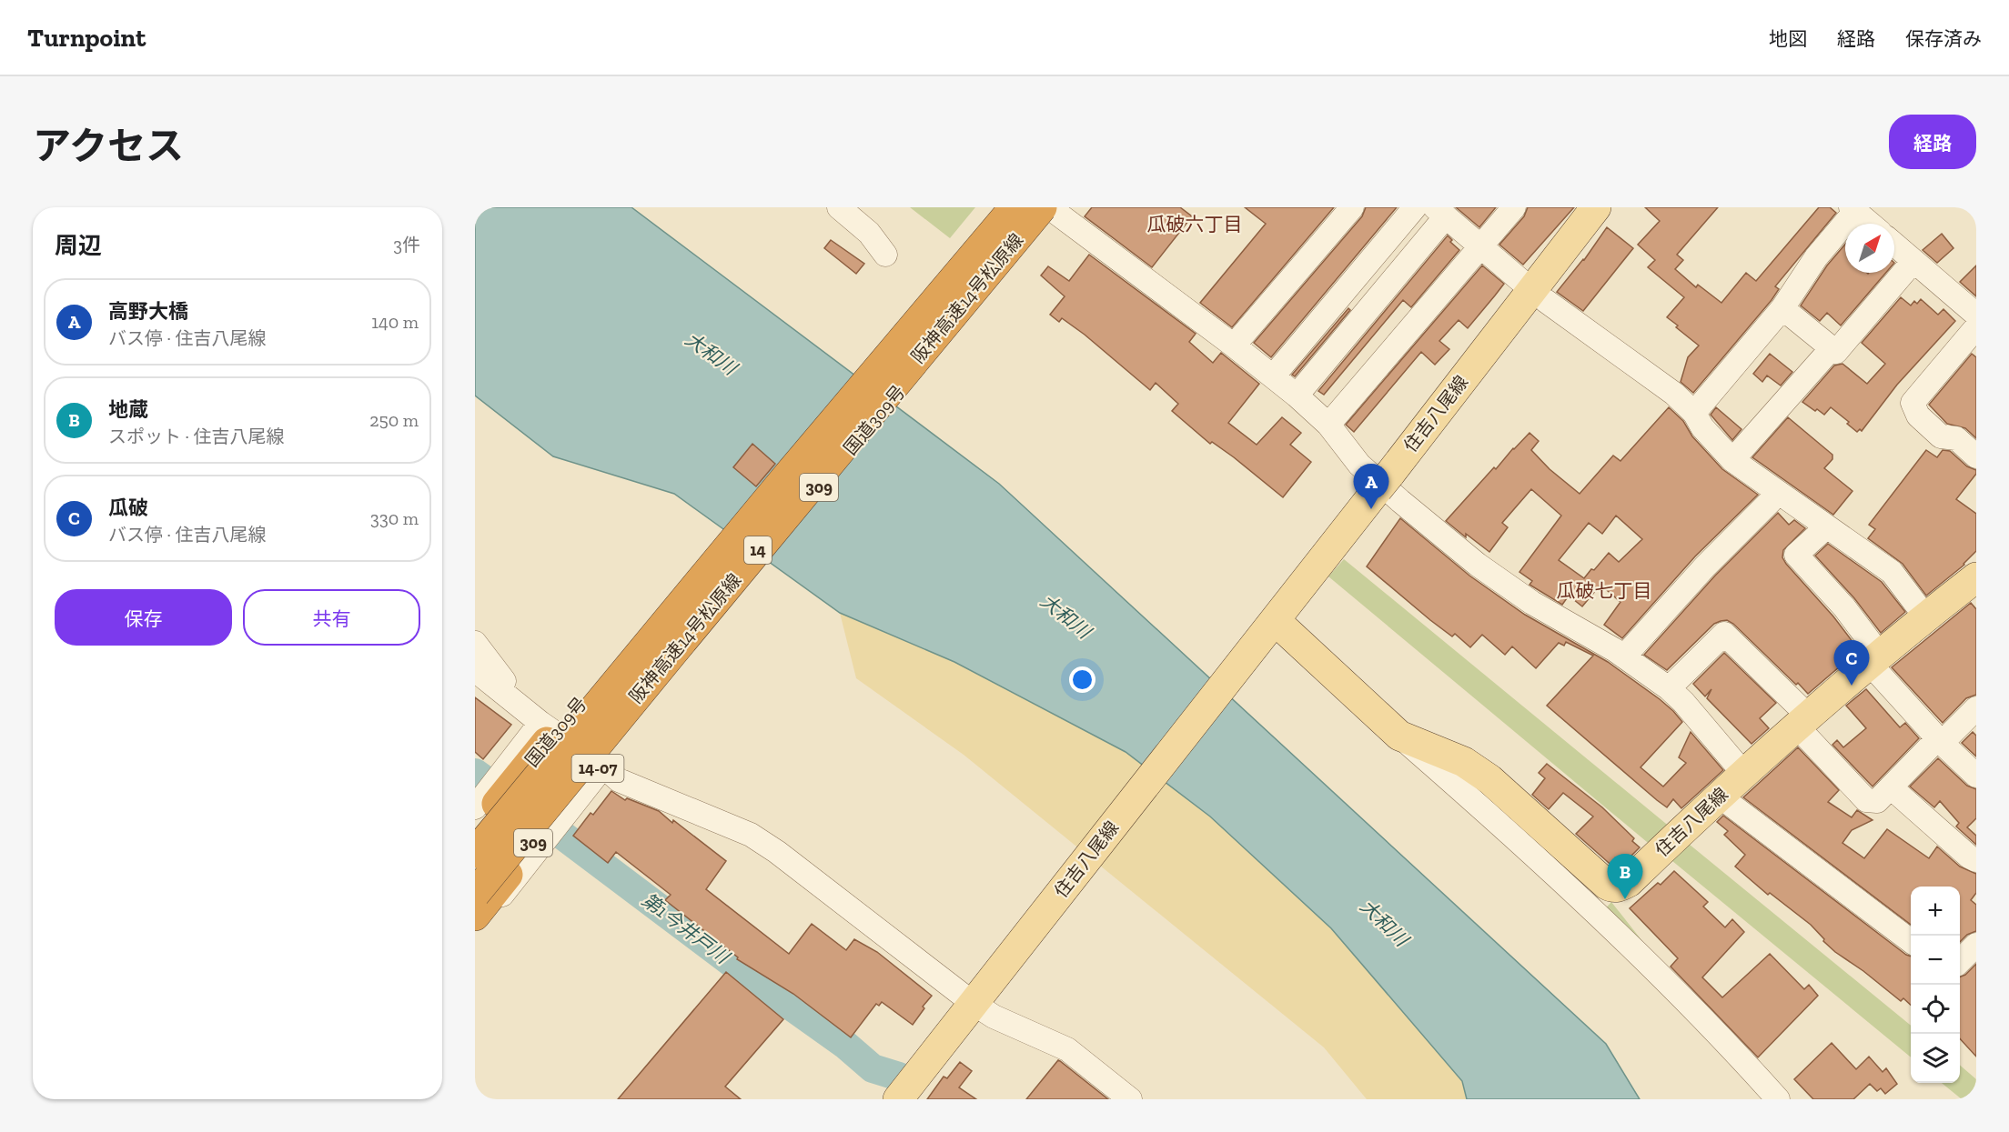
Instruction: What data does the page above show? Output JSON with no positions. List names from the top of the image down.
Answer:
{
  "streets": {
    "highway": [
      "阪神高速14号松原線",
      "国道309号",
      "309",
      "14",
      "14-07"
    ],
    "main road": ["住吉八尾線"]
  },
  "crossings": [
    ["阪神高速14号松原線", "国道309号"],
    ["阪神高速14号松原線", "14-07"]
  ],
  "districts": ["瓜破六丁目", "瓜破七丁目"],
  "water": ["大和川", "第1今井戸川"],
  "north": "top right",
  "page": {
    "header": "Turnpoint",
    "nav": ["地図", "経路", "保存済み"],
    "title": "アクセス",
    "buttons": [
      "経路",
      ["保存", "共有"]
    ],
    "heading": ["周辺", "3件"],
    "list": [
      {
        "mark": "A",
        "name": "高野大橋",
        "note": "バス停 · 住吉八尾線",
        "value": "140 m"
      },
      {
        "mark": "B",
        "name": "地蔵",
        "note": "スポット · 住吉八尾線",
        "value": "250 m"
      },
      {
        "mark": "C",
        "name": "瓜破",
        "note": "バス停 · 住吉八尾線",
        "value": "330 m"
      }
    ],
    "pins": ["A", "C", "B"],
    "map_buttons": ["+", "−"]
  }
}
